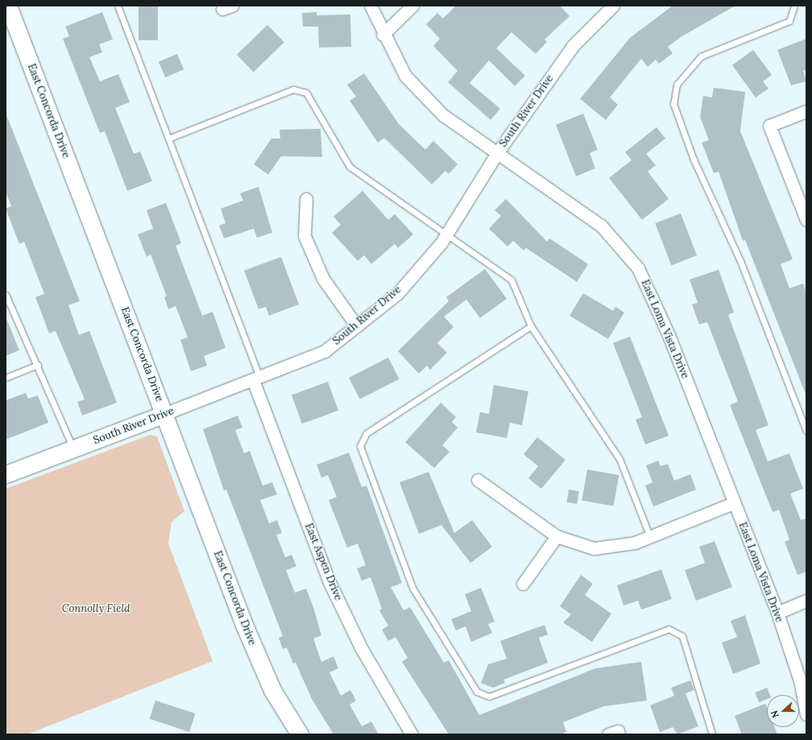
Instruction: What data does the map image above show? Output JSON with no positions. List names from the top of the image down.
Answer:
{
  "streets": {
    "street": [
      "East Concorda Drive",
      "South River Drive",
      "East Loma Vista Drive",
      "East Aspen Drive"
    ]
  },
  "crossings": [
    ["East Concorda Drive", "South River Drive"],
    ["South River Drive", "East Loma Vista Drive"],
    ["South River Drive", "East Aspen Drive"]
  ],
  "parks": ["Connolly Field"],
  "north": "left"
}
